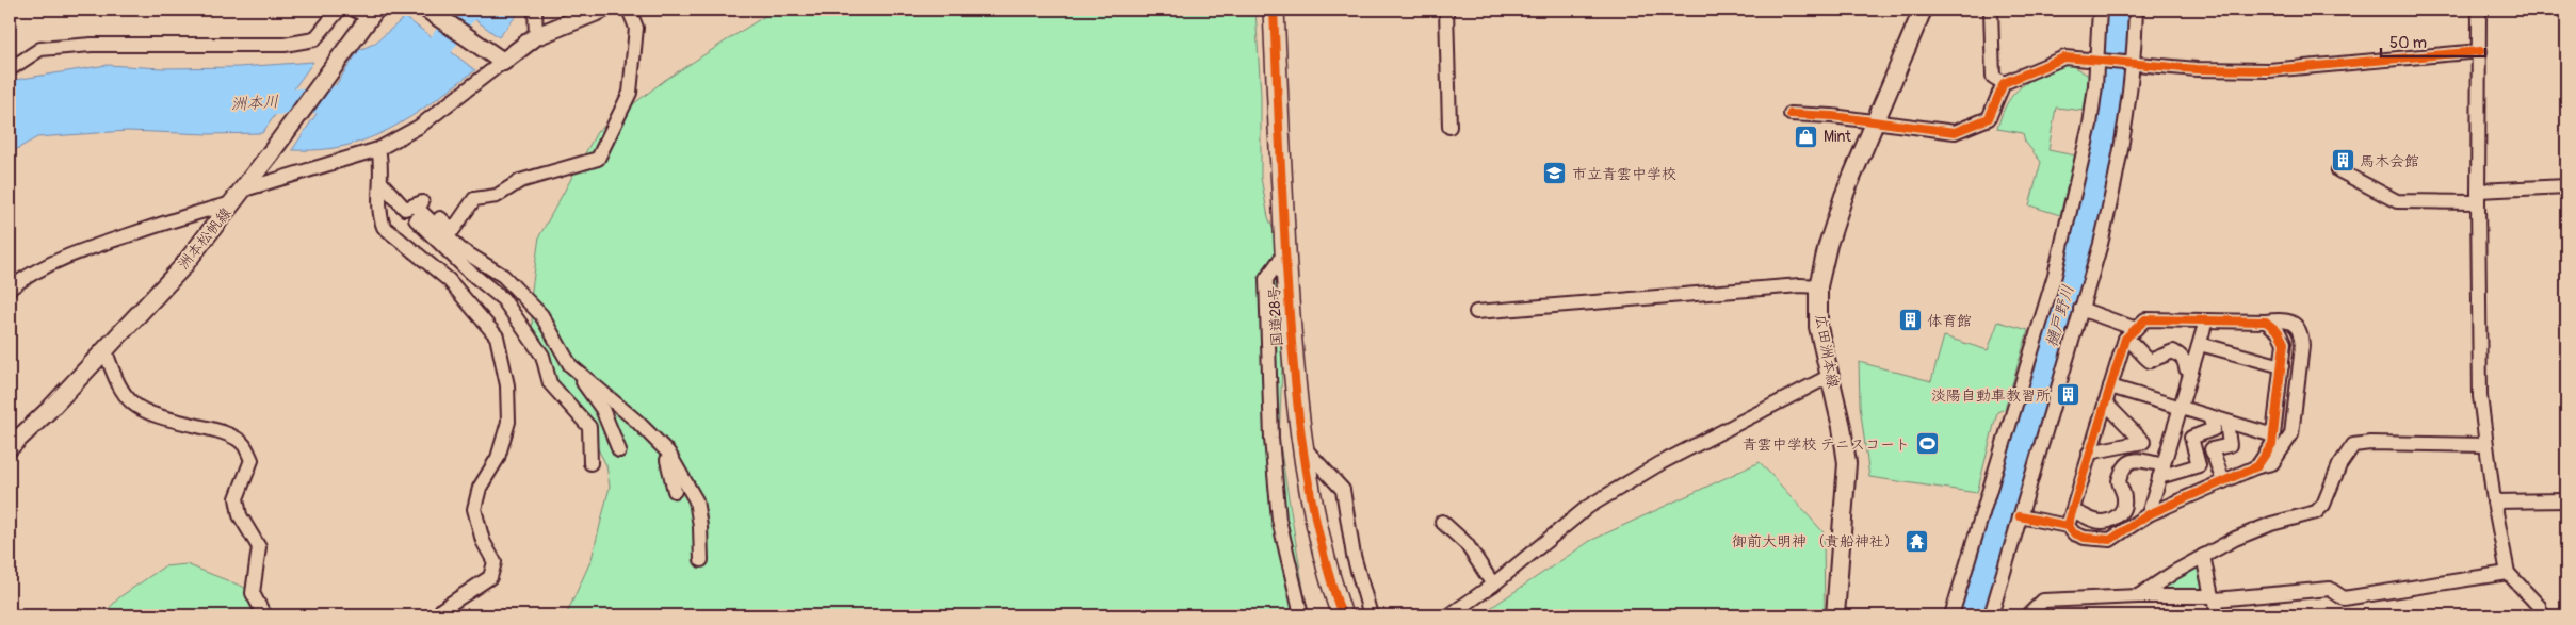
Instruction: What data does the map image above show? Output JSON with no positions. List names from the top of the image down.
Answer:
{
  "streets": {
    "highway": ["国道28号"],
    "main road": ["洲本松帆線", "広田洲本線"]
  },
  "water": ["洲本川", "樋戸野川"],
  "places": {
    "shop": ["Mint"],
    "building": ["馬木会館", "体育館", "淡陽自動車教習所"],
    "school or university": ["市立青雲中学校"],
    "sports": ["青雲中学校 テニスコート"],
    "temple": ["御前大明神 （貴船神社）"]
  },
  "scale_bar": "50 m"
}
